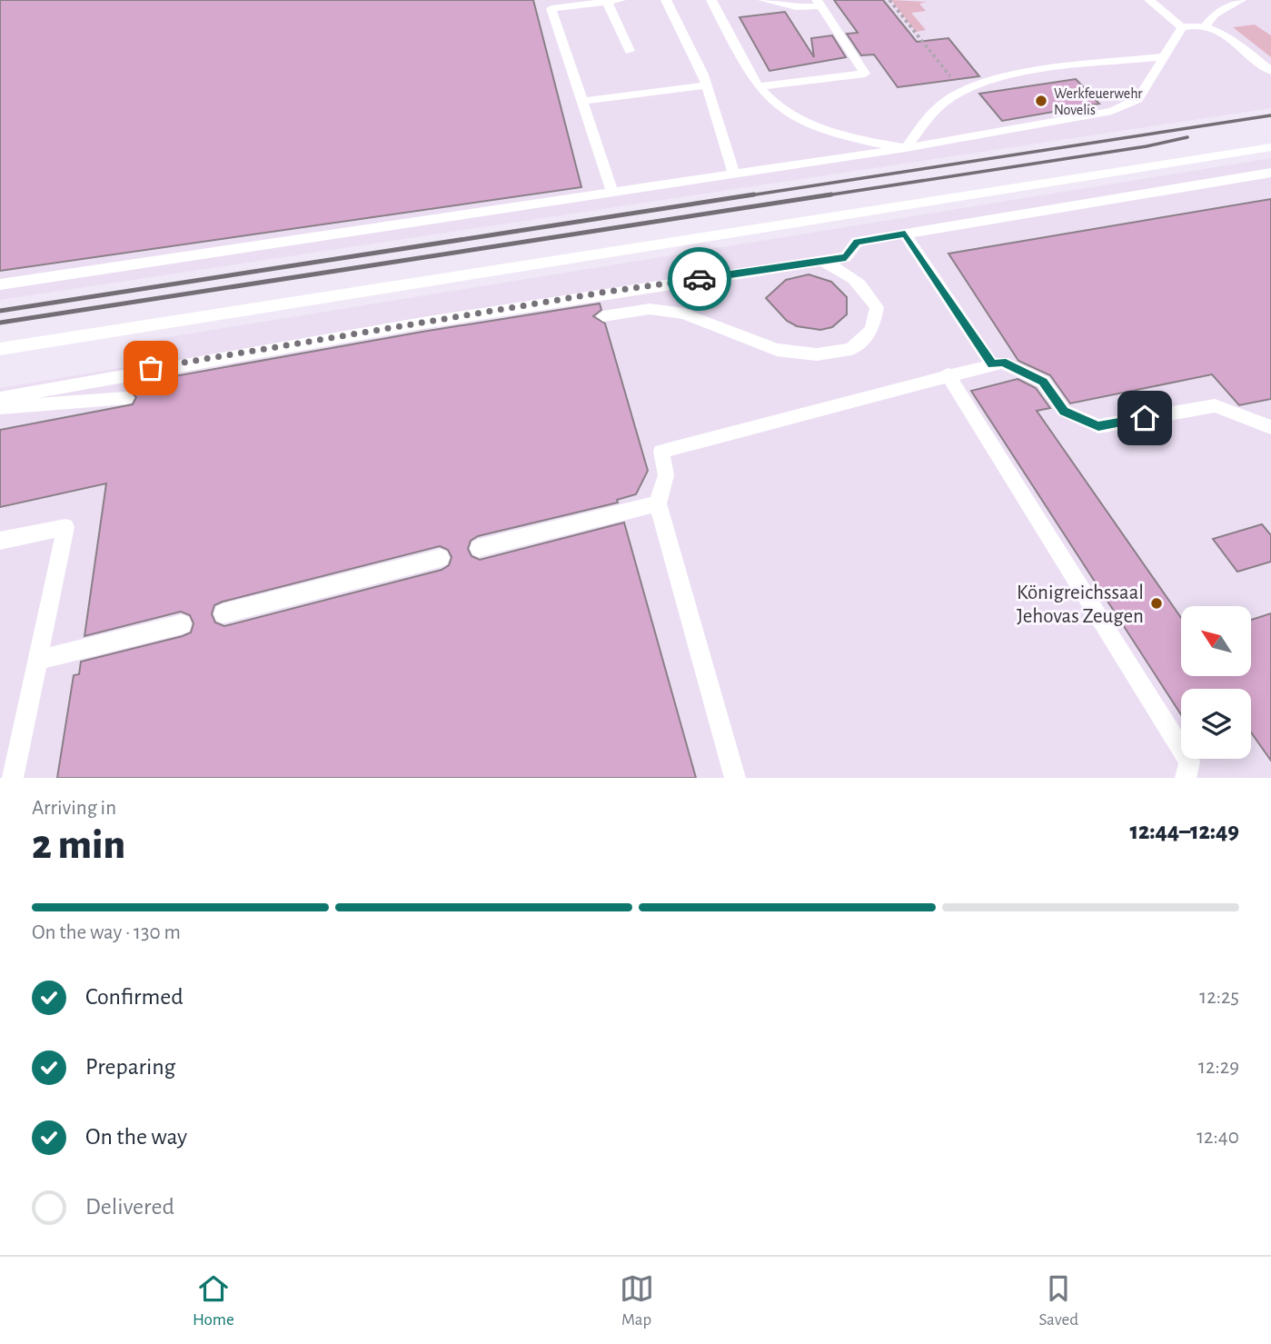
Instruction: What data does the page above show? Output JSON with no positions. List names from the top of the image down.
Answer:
{
  "places": ["Werkfeuerwehr Novelis", "Königreichssaal Jehovas Zeugen"],
  "north": "top left",
  "page": {
    "heading": ["2 min", "Arriving in", "12:44–12:49"],
    "bar": "On the way · 130 m",
    "list": [
      ["Confirmed", "12:25"],
      ["Preparing", "12:29"],
      ["On the way", "12:40"],
      "Delivered"
    ],
    "tabs": ["Home", "Map", "Saved"]
  }
}
